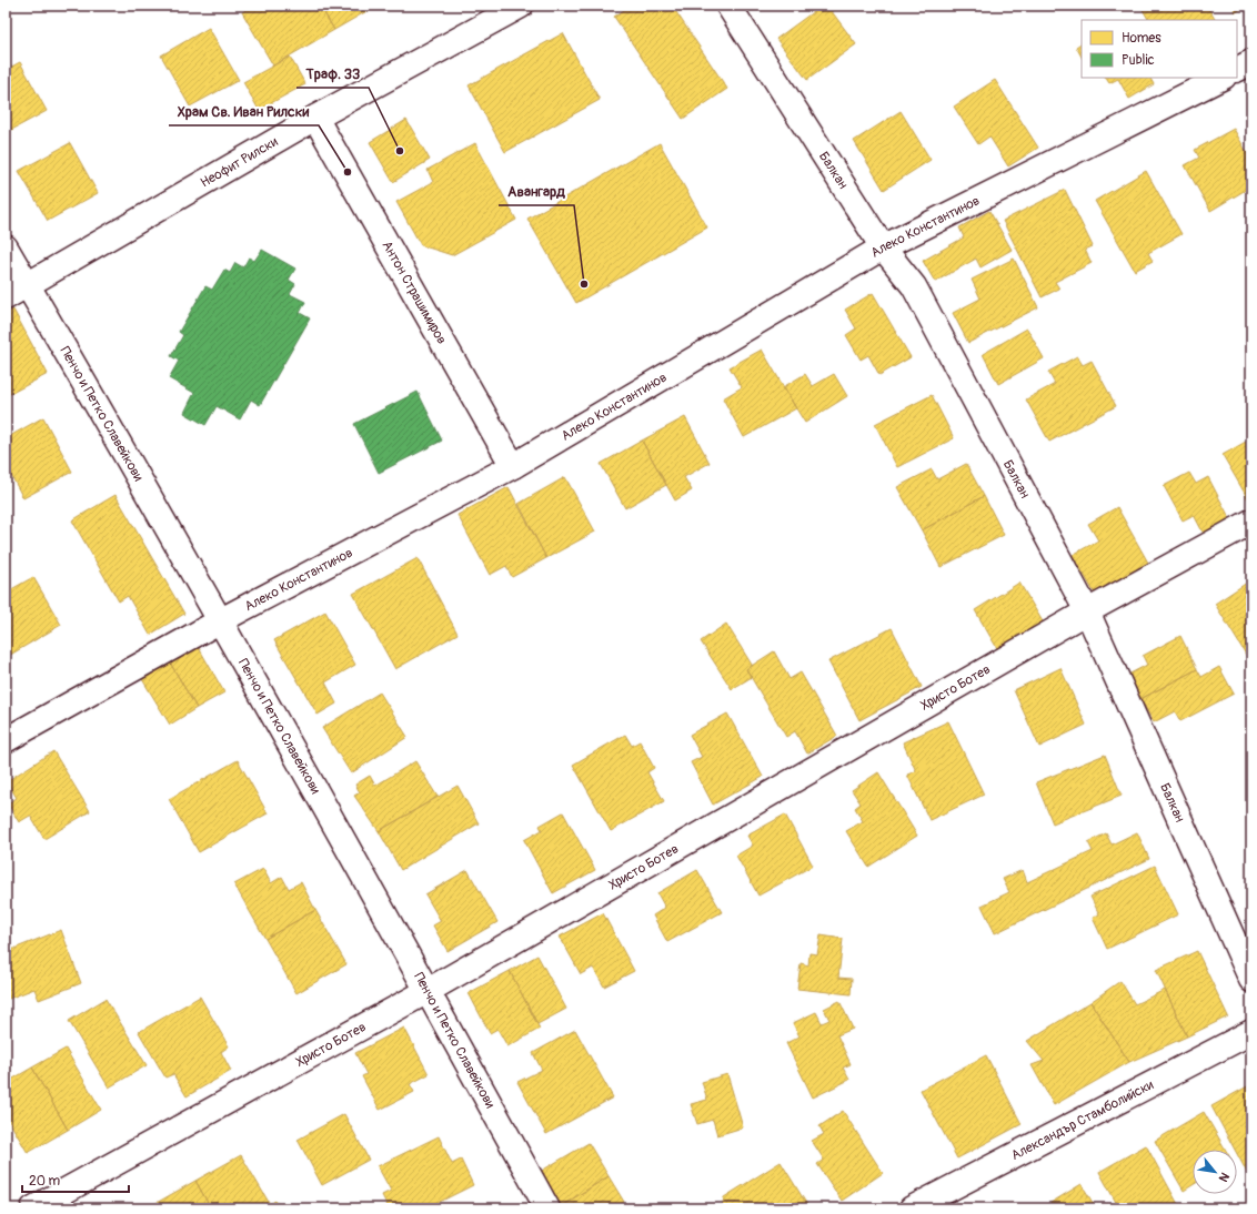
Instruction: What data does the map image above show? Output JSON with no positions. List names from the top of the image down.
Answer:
{
  "streets": {
    "street": [
      "Неофит Рилски",
      "Балкан",
      "Алеко Константинов",
      "Антон Страшимиров",
      "Пенчо и Петко Славейкови",
      "Христо Ботев",
      "Александър Стамболийски"
    ]
  },
  "crossings": [
    ["Неофит Рилски", "Антон Страшимиров"],
    ["Неофит Рилски", "Пенчо и Петко Славейкови"],
    ["Балкан", "Алеко Константинов"],
    ["Балкан", "Христо Ботев"],
    ["Алеко Константинов", "Антон Страшимиров"],
    ["Алеко Константинов", "Пенчо и Петко Славейкови"],
    ["Пенчо и Петко Славейкови", "Христо Ботев"]
  ],
  "places": ["Траф. 33", "Храм Св. Иван Рилски", "Авангард"],
  "legend": ["Homes", "Public"],
  "scale_bar": "20 m",
  "north": "bottom right"
}
